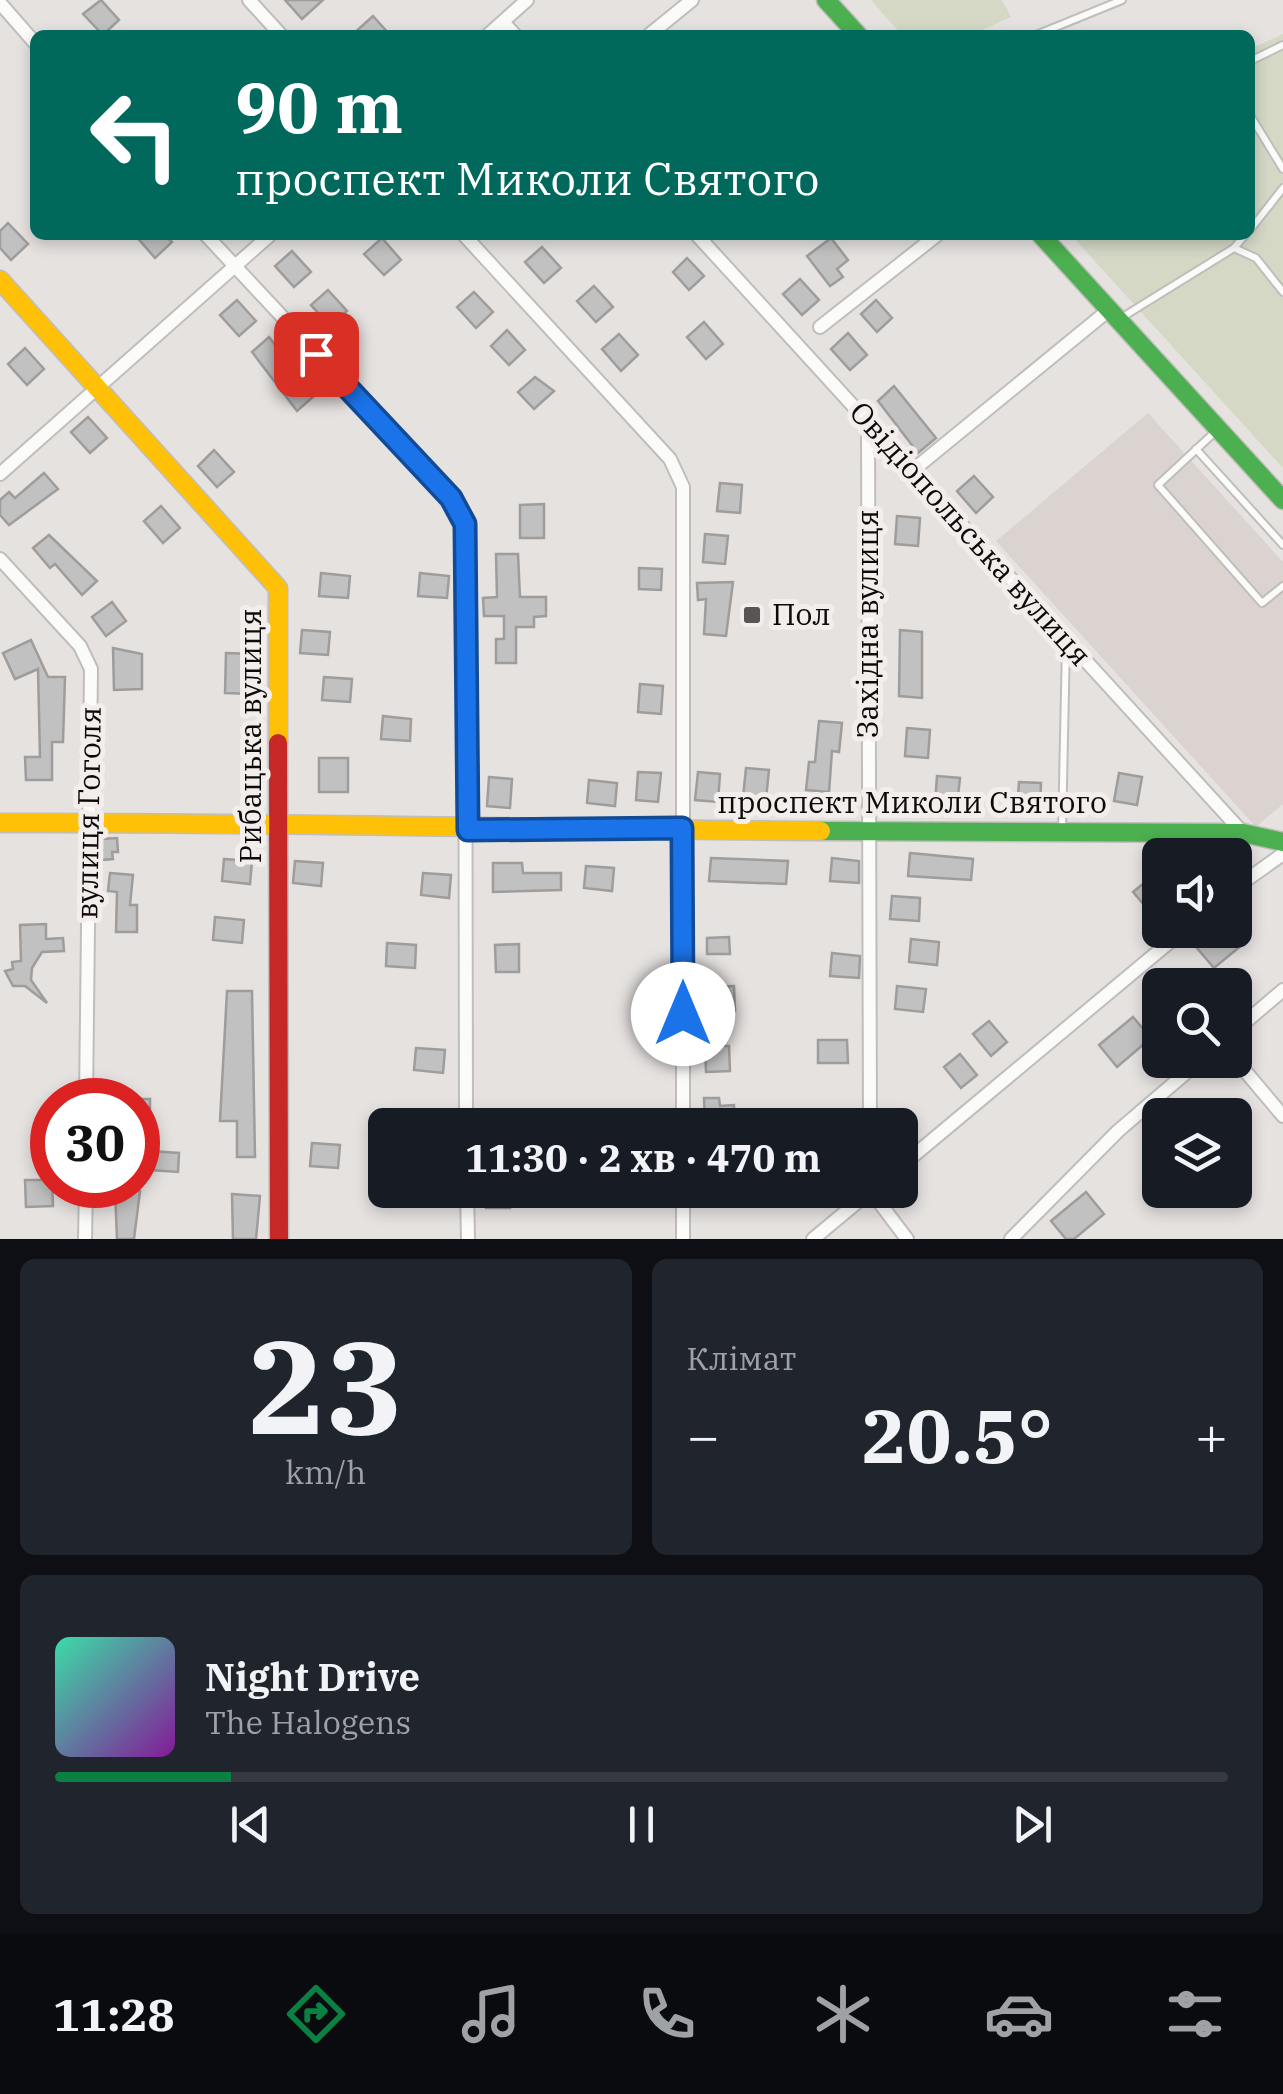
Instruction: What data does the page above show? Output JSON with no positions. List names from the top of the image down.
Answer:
{
  "streets": {
    "street": [
      "Овідіопольська вулиця",
      "Західна вулиця",
      "Рибацька вулиця",
      "проспект Миколи Святого",
      "вулиця Гоголя"
    ]
  },
  "crossings": [
    ["Овідіопольська вулиця", "Західна вулиця"],
    ["Овідіопольська вулиця", "проспект Миколи Святого"],
    ["Західна вулиця", "проспект Миколи Святого"],
    ["Рибацька вулиця", "проспект Миколи Святого"],
    ["проспект Миколи Святого", "вулиця Гоголя"]
  ],
  "places": {
    "transit": ["Пол"]
  },
  "page": {
    "turn": ["90 m", "проспект Миколи Святого"],
    "limit": "30",
    "trip": "11:30 · 2 хв · 470 m",
    "tile": [
      ["23", "km/h"],
      "Клімат"
    ],
    "heat": ["−", "20.5°", "+"],
    "song": ["Night Drive", "The Halogens"],
    "tabs": "11:28"
  }
}
